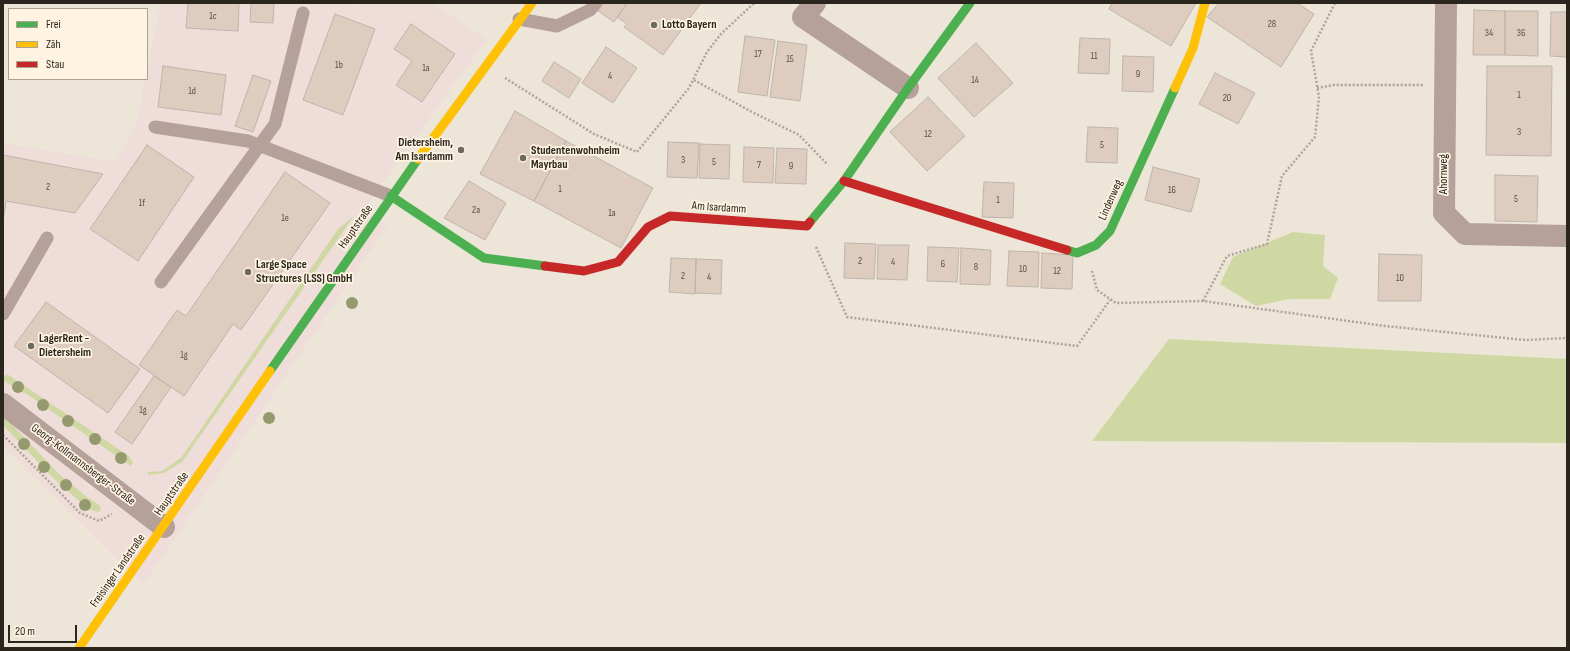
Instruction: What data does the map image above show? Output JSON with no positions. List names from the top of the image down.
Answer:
{
  "streets": {
    "street": [
      "Ahornweg",
      "Lindenweg",
      "Am Isardamm",
      "Hauptstraße",
      "Georg-Kollmannsberger-Straße",
      "Freisinger Landstraße"
    ]
  },
  "crossings": [
    ["Am Isardamm", "Hauptstraße"],
    ["Hauptstraße", "Georg-Kollmannsberger-Straße"],
    ["Hauptstraße", "Freisinger Landstraße"],
    ["Georg-Kollmannsberger-Straße", "Freisinger Landstraße"]
  ],
  "places": [
    "Lotto Bayern",
    "Dietersheim, Am Isardamm",
    "Studentenwohnheim Mayrbau",
    "Large Space Structures (LSS) GmbH",
    "LagerRent - Dietersheim"
  ],
  "house_numbers": [
    "1c",
    "28",
    "34",
    "36",
    "17",
    "11",
    "15",
    "1b",
    "1a",
    "9",
    "4",
    "14",
    "1d",
    "1",
    "20",
    "3",
    "12",
    "5",
    "3",
    "5",
    "7",
    "9",
    "2",
    "1",
    "16",
    "5",
    "1",
    "1f",
    "2a",
    "1a",
    "1e",
    "2",
    "4",
    "6",
    "8",
    "10",
    "12",
    "2",
    "4",
    "10",
    "1g",
    "1g"
  ],
  "legend": ["Frei", "Zäh", "Stau"],
  "scale_bar": "20 m"
}
